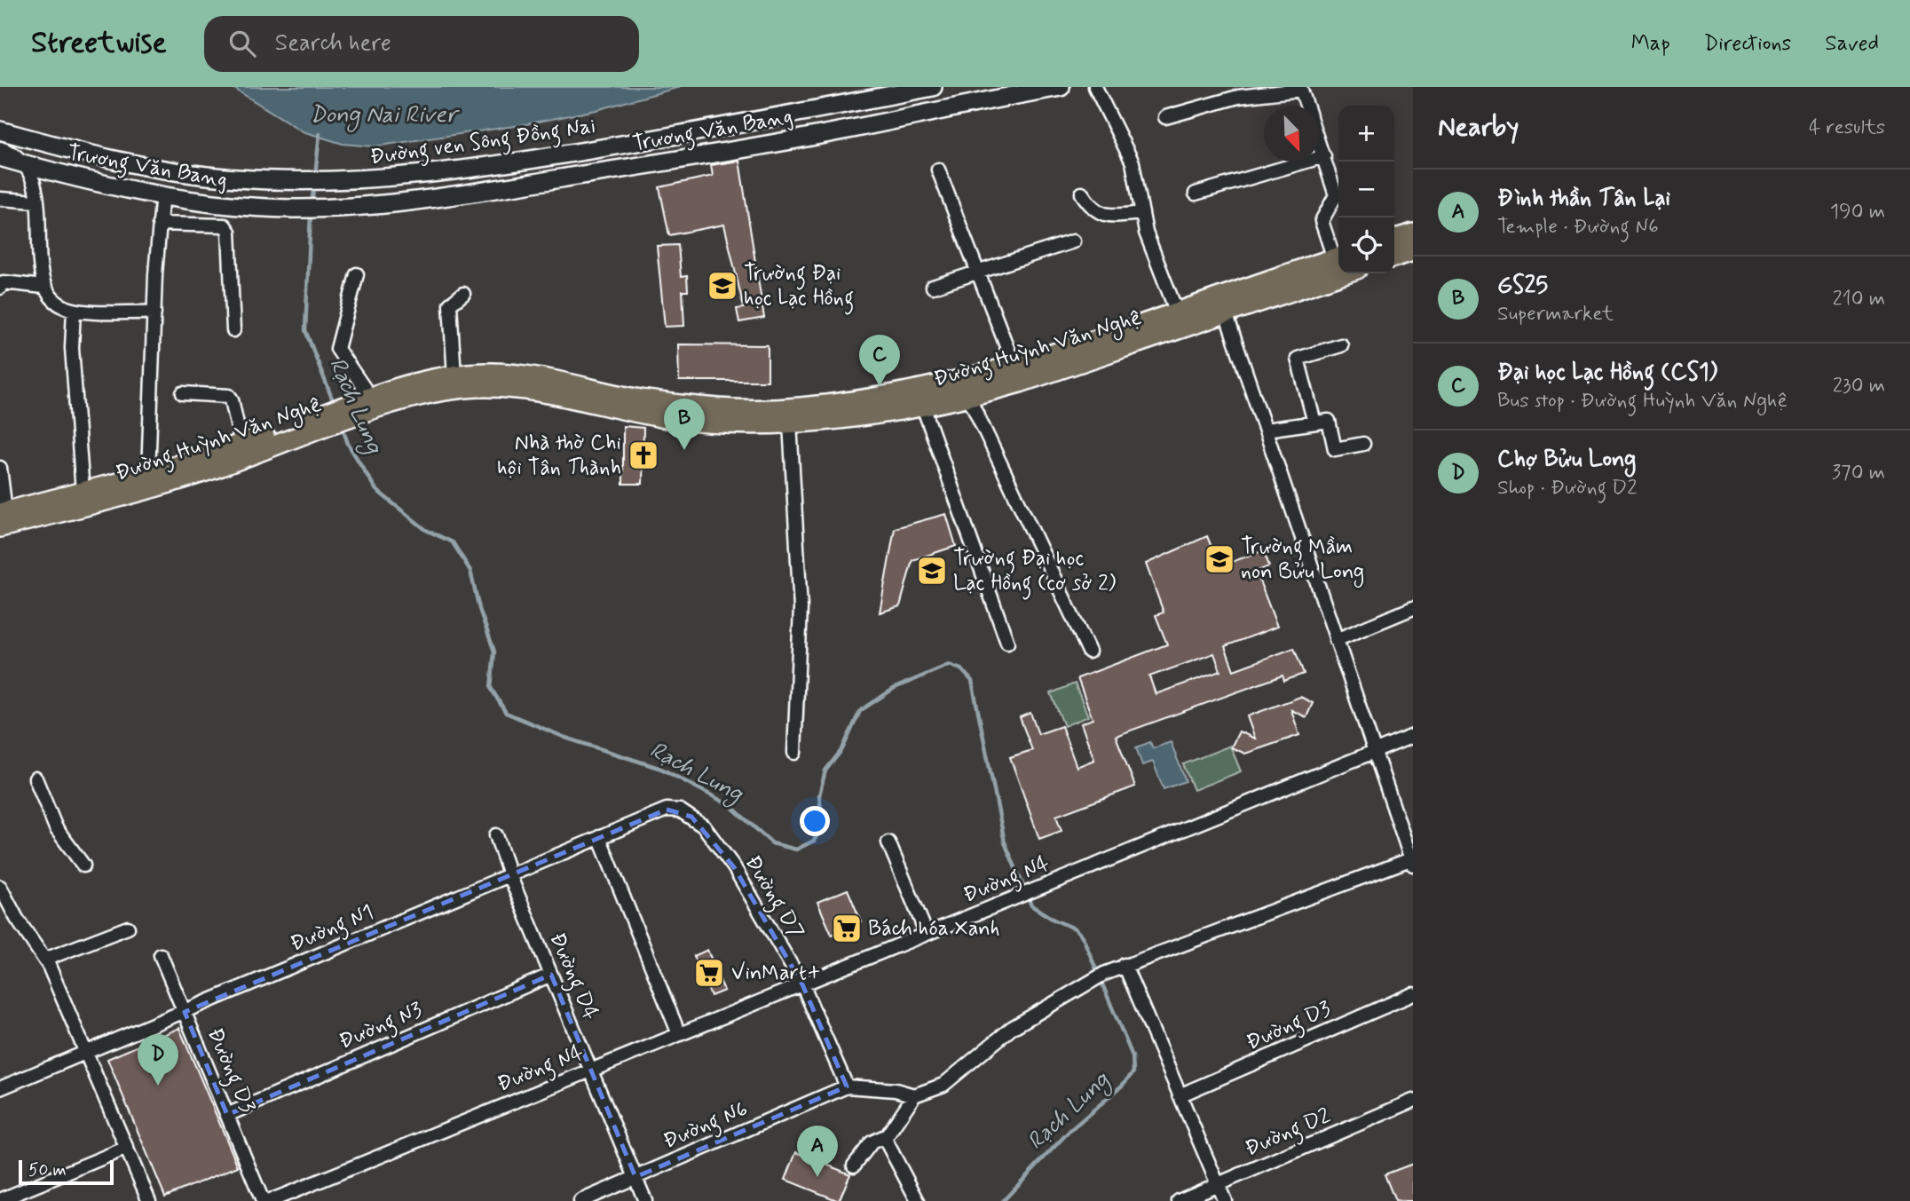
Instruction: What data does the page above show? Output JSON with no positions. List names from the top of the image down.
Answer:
{
  "streets": {
    "main road": ["Trương Văn Bang", "Đường ven Sông Đồng Nai", "Đường Huỳnh Văn Nghệ"],
    "street": [
      "Đường N4",
      "Đường D7",
      "Đường N1",
      "Đường D4",
      "Đường N3",
      "Đường D3",
      "Đường N6",
      "Đường D2"
    ]
  },
  "crossings": [
    ["Đường N4", "Đường D7"],
    ["Đường N4", "Đường D4"],
    ["Đường D7", "Đường N1"],
    ["Đường D7", "Đường N6"],
    ["Đường N1", "Đường D4"],
    ["Đường N1", "Đường D3"],
    ["Đường D4", "Đường N3"],
    ["Đường D4", "Đường N6"],
    ["Đường N3", "Đường D3"]
  ],
  "water": ["Dong Nai River", "Rạch Lung"],
  "places": {
    "school or university": ["Trường Đại học Lạc Hồng", "Trường Mầm non Bửu Long", "Trường Đại học Lạc Hồng (cơ sở 2)"],
    "church": ["Nhà thờ Chi hội Tân Thành"],
    "supermarket": ["Bách hóa Xanh", "VinMart+"]
  },
  "scale_bar": "50 m",
  "north": "bottom right",
  "page": {
    "header": "Streetwise",
    "search": "Search here",
    "nav": ["Map", "Directions", "Saved"],
    "heading": ["Nearby", "4 results"],
    "map_buttons": ["+", "−"],
    "list": [
      {
        "mark": "A",
        "name": "Đình thần Tân Lại",
        "note": "Temple · Đường N6",
        "value": "190 m"
      },
      {
        "mark": "B",
        "name": "GS25",
        "note": "Supermarket",
        "value": "210 m"
      },
      {
        "mark": "C",
        "name": "Đại học Lạc Hồng (CS1)",
        "note": "Bus stop · Đường Huỳnh Văn Nghệ",
        "value": "230 m"
      },
      {
        "mark": "D",
        "name": "Chợ Bửu Long",
        "note": "Shop · Đường D2",
        "value": "370 m"
      }
    ],
    "pins": [
      "C",
      "B",
      "D",
      "A"
    ],
    "scale": "50 m"
  }
}
